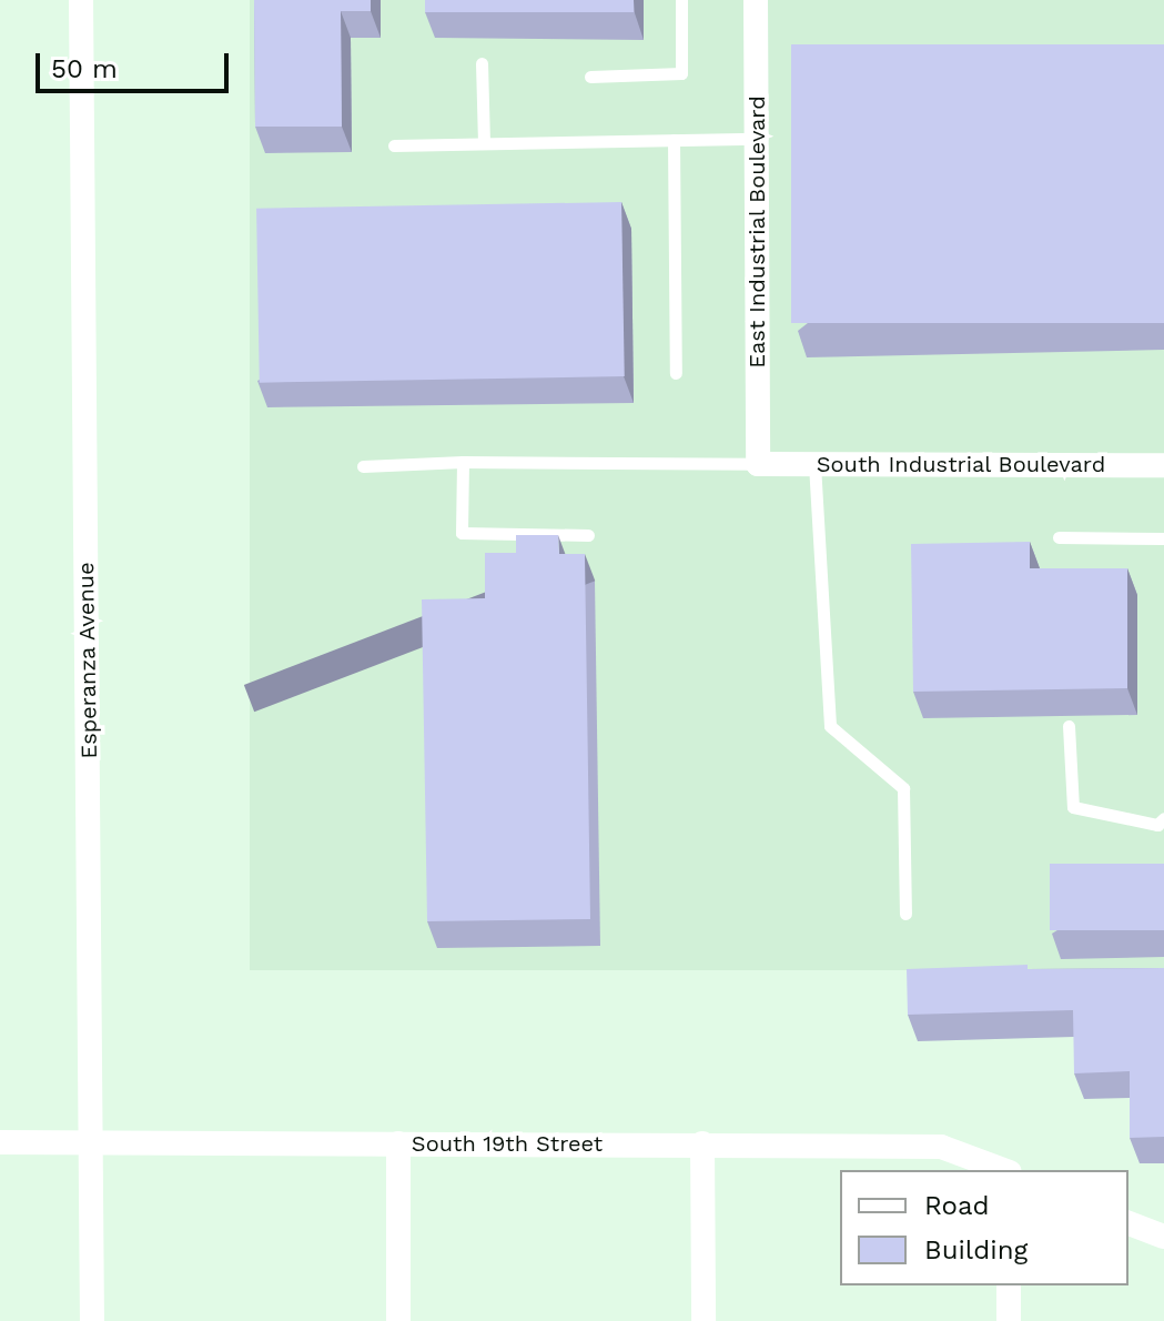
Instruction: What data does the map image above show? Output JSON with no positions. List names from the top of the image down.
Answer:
{
  "streets": {
    "street": [
      "East Industrial Boulevard",
      "South Industrial Boulevard",
      "Esperanza Avenue",
      "South 19th Street"
    ]
  },
  "crossings": [
    ["East Industrial Boulevard", "South Industrial Boulevard"],
    ["Esperanza Avenue", "South 19th Street"]
  ],
  "legend": ["Road", "Building"],
  "scale_bar": "50 m"
}
